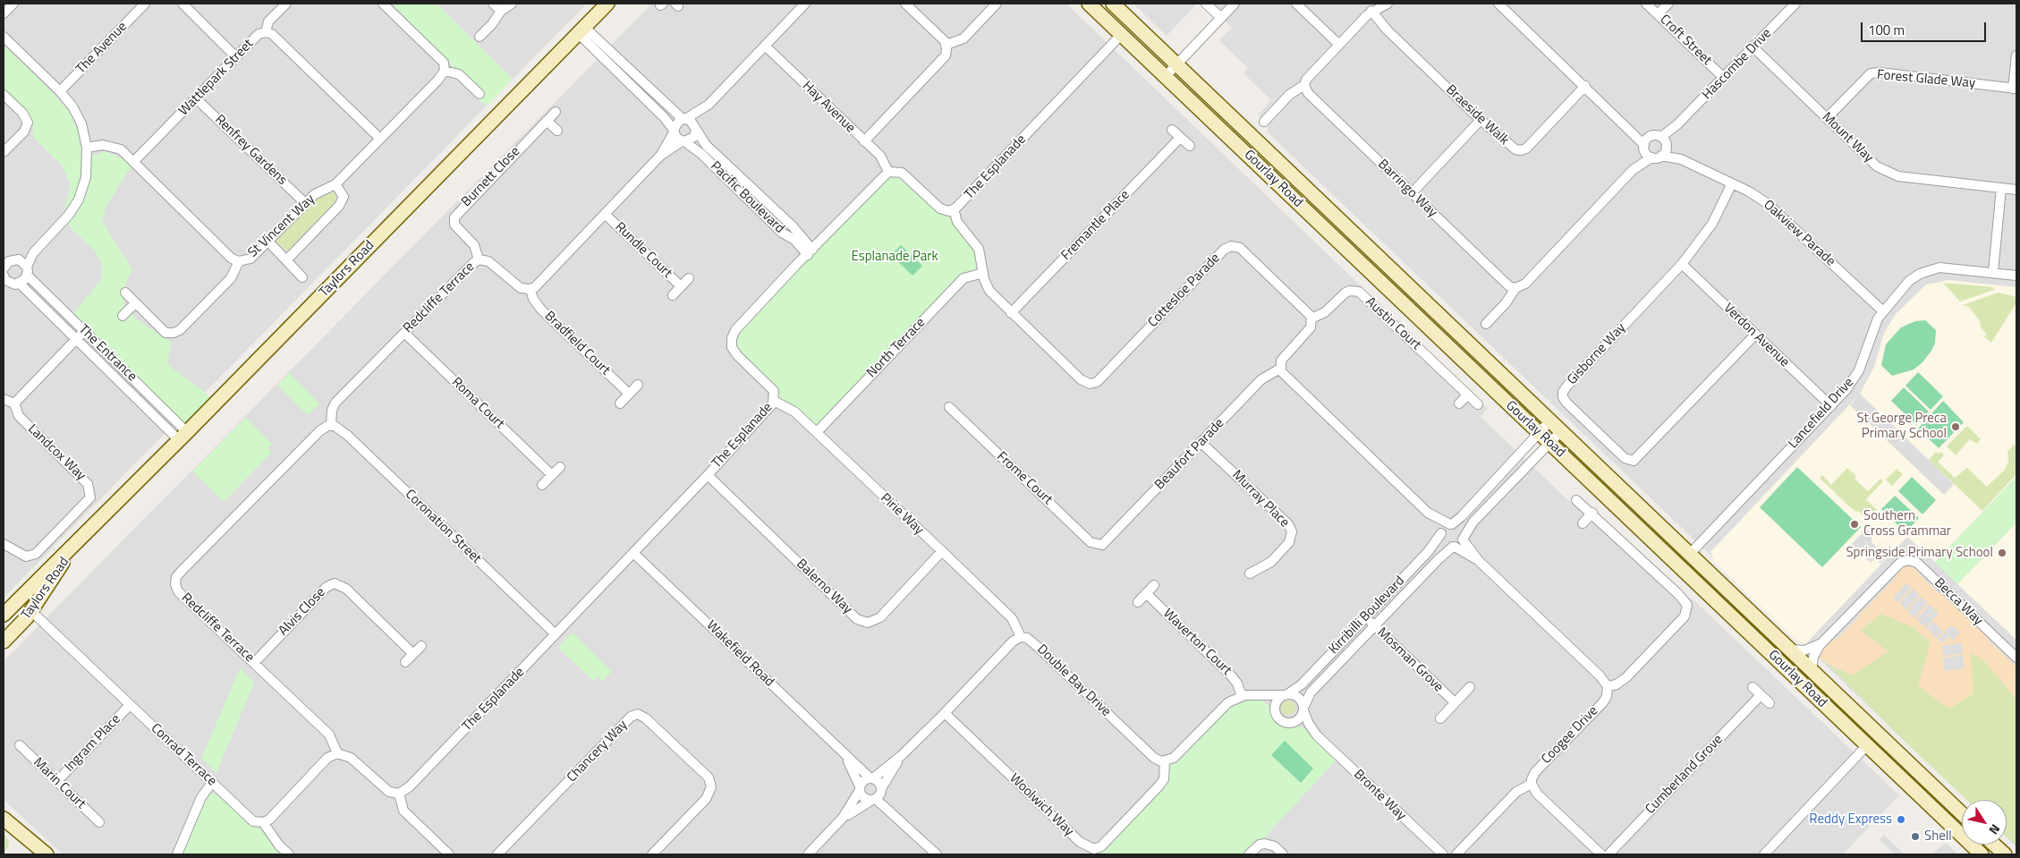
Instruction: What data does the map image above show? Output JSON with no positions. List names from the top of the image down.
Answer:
{
  "streets": {
    "main road": ["Gourlay Road", "Taylors Road"],
    "street": [
      "Croft Street",
      "The Avenue",
      "Hascombe Drive",
      "Wattlepark Street",
      "Forest Glade Way",
      "Hay Avenue",
      "Braeside Walk",
      "Mount Way",
      "Renfrey Gardens",
      "The Esplanade",
      "Burnett Close",
      "Barringo Way",
      "Pacific Boulevard",
      "Fremantle Place",
      "St Vincent Way",
      "Oakview Parade",
      "Rundle Court",
      "Cottesloe Parade",
      "Redcliffe Terrace",
      "Austin Court",
      "Verdon Avenue",
      "Bradfield Court",
      "North Terrace",
      "The Entrance",
      "Gisborne Way",
      "Roma Court",
      "Lancefield Drive",
      "Landcox Way",
      "Beaufort Parade",
      "Frome Court",
      "Murray Place",
      "Pirie Way",
      "Coronation Street",
      "Balerno Way",
      "Becca Way",
      "Alvis Close",
      "Kirribilli Boulevard",
      "Waverton Court",
      "Wakefield Road",
      "Mosman Grove",
      "Double Bay Drive",
      "Coogee Drive",
      "Ingram Place",
      "Chancery Way",
      "Conrad Terrace",
      "Cumberland Grove",
      "Marin Court",
      "Bronte Way",
      "Woolwich Way"
    ]
  },
  "crossings": [
    ["Croft Street", "Hascombe Drive"],
    ["Hascombe Drive", "Mount Way"],
    ["Hascombe Drive", "Oakview Parade"],
    ["Wattlepark Street", "Renfrey Gardens"],
    ["Wattlepark Street", "St Vincent Way"],
    ["Forest Glade Way", "Mount Way"],
    ["Hay Avenue", "The Esplanade"],
    ["Renfrey Gardens", "St Vincent Way"],
    ["The Esplanade", "Gourlay Road"],
    ["The Esplanade", "Pacific Boulevard"],
    ["The Esplanade", "Cottesloe Parade"],
    ["The Esplanade", "Pirie Way"],
    ["The Esplanade", "Coronation Street"],
    ["The Esplanade", "Balerno Way"],
    ["The Esplanade", "Wakefield Road"],
    ["Burnett Close", "Redcliffe Terrace"],
    ["Gourlay Road", "Lancefield Drive"],
    ["Gourlay Road", "Becca Way"],
    ["Fremantle Place", "Cottesloe Parade"],
    ["Oakview Parade", "Gisborne Way"],
    ["Oakview Parade", "Lancefield Drive"],
    ["Taylors Road", "The Entrance"],
    ["Taylors Road", "Conrad Terrace"],
    ["Cottesloe Parade", "Austin Court"],
    ["Cottesloe Parade", "North Terrace"],
    ["Redcliffe Terrace", "Bradfield Court"],
    ["Redcliffe Terrace", "Roma Court"],
    ["Redcliffe Terrace", "Coronation Street"],
    ["Redcliffe Terrace", "Alvis Close"],
    ["Verdon Avenue", "Gisborne Way"],
    ["Verdon Avenue", "Lancefield Drive"],
    ["North Terrace", "Pirie Way"],
    ["Beaufort Parade", "Frome Court"],
    ["Beaufort Parade", "Murray Place"],
    ["Pirie Way", "Balerno Way"],
    ["Pirie Way", "Double Bay Drive"],
    ["Kirribilli Boulevard", "Mosman Grove"],
    ["Kirribilli Boulevard", "Bronte Way"],
    ["Wakefield Road", "Double Bay Drive"],
    ["Double Bay Drive", "Woolwich Way"],
    ["Ingram Place", "Conrad Terrace"],
    ["Ingram Place", "Marin Court"]
  ],
  "parks": ["Esplanade Park"],
  "places": [
    "St George Preca Primary School",
    "Southern Cross Grammar",
    "Springside Primary School",
    "Reddy Express",
    "Shell"
  ],
  "scale_bar": "100 m",
  "north": "bottom right"
}
